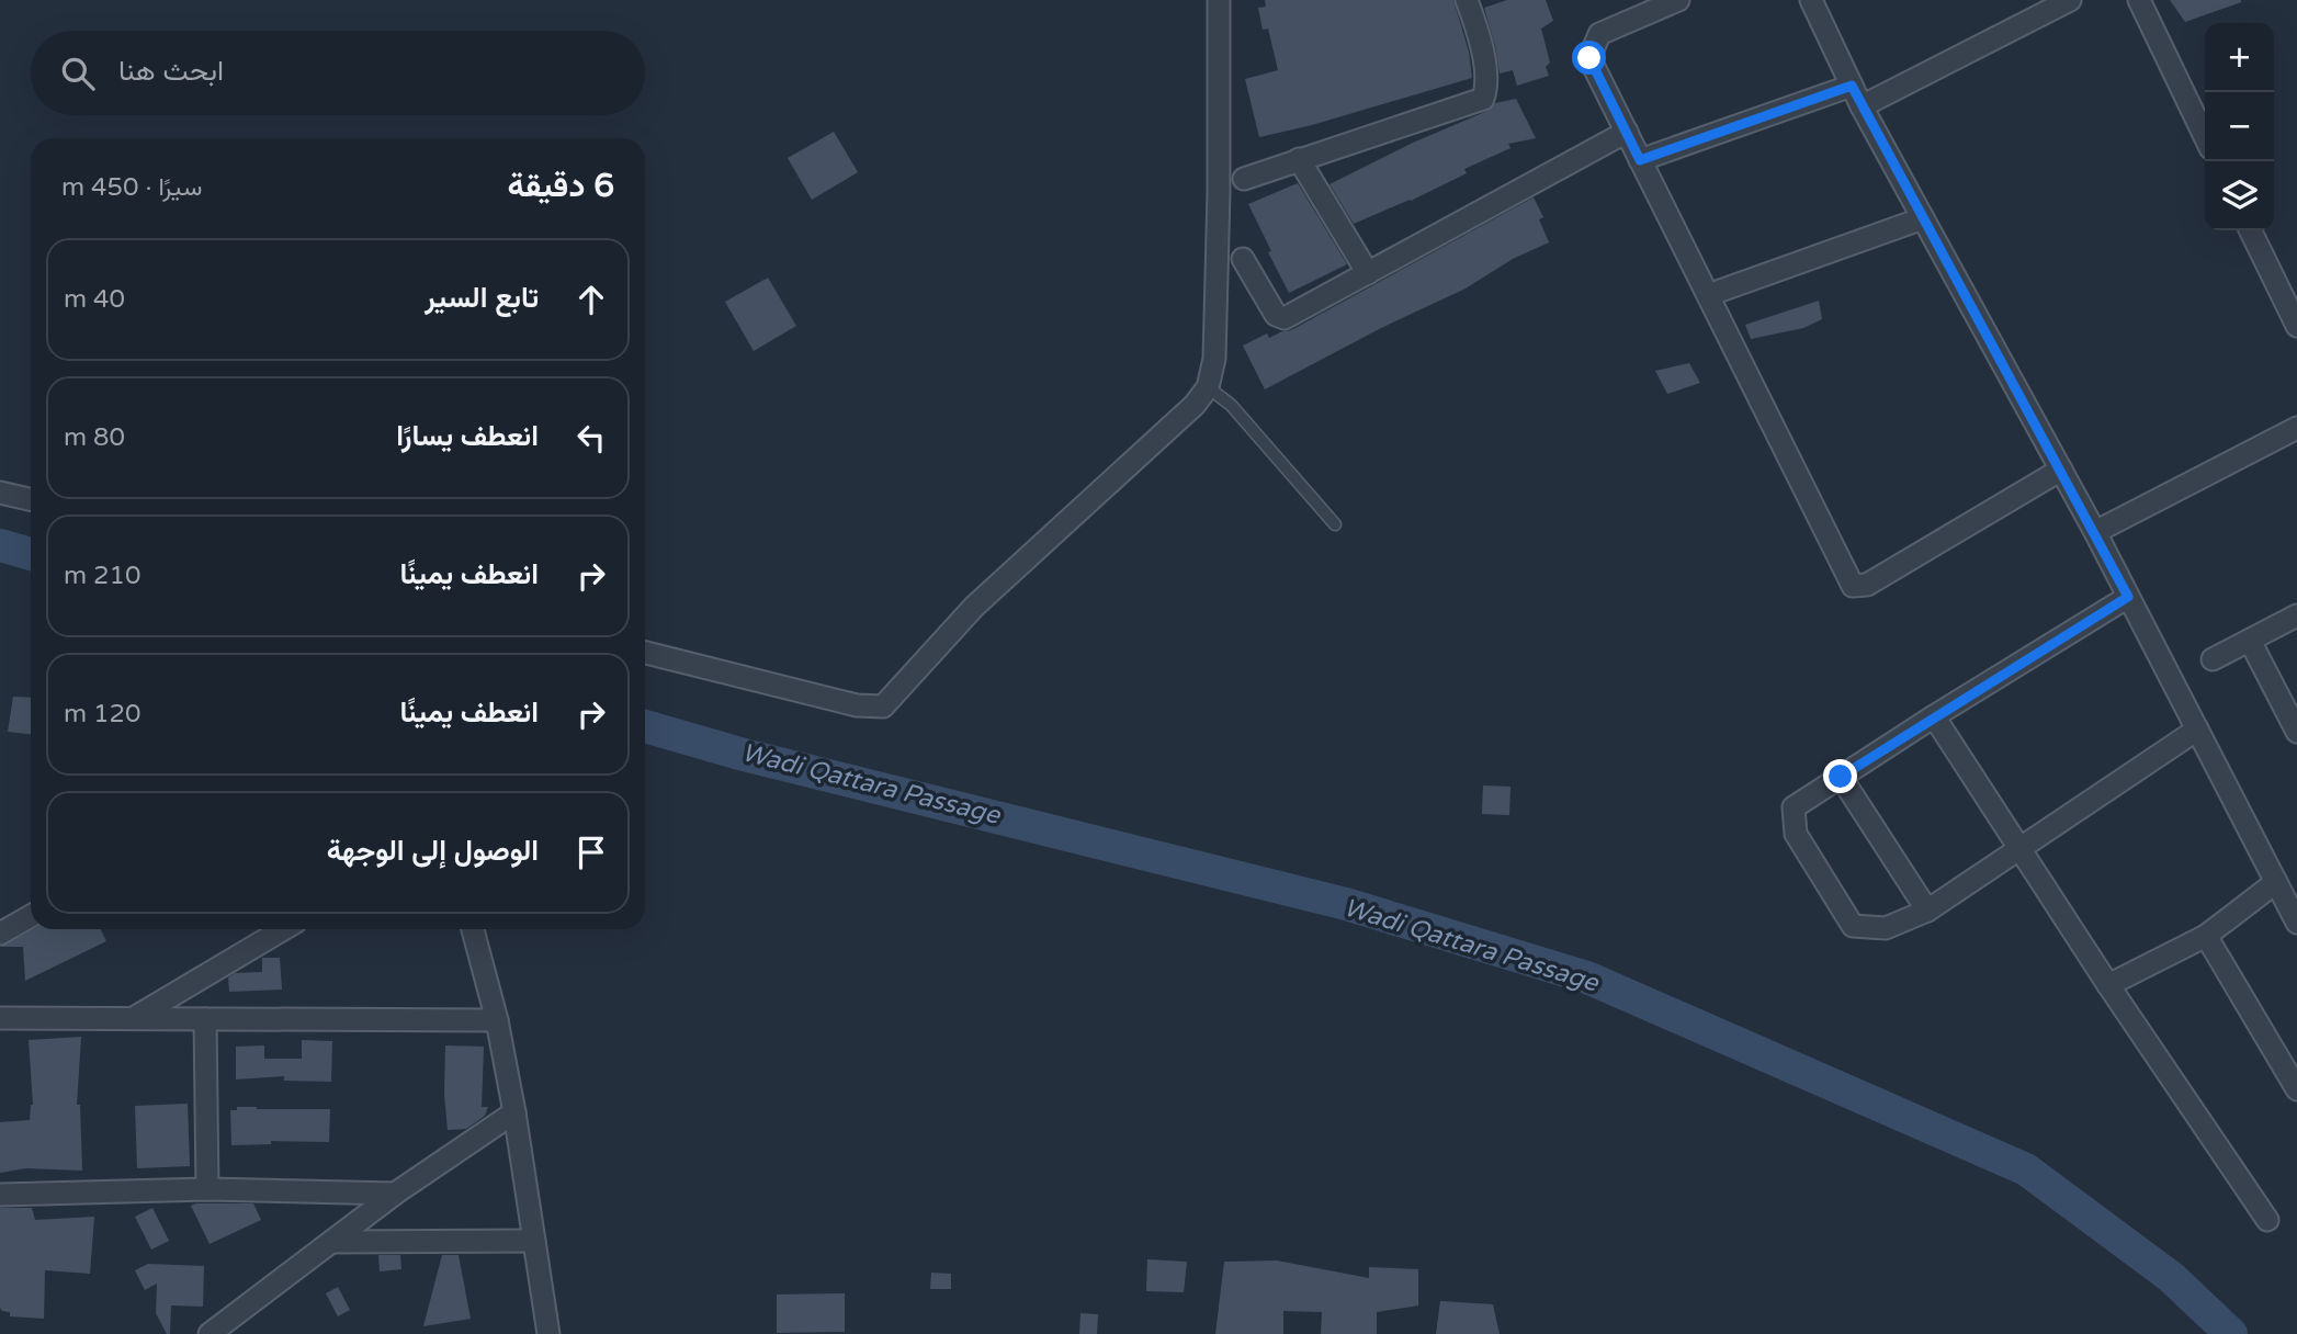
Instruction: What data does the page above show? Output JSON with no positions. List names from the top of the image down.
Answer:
{
  "water": ["Wadi Qattara Passage"],
  "page": {
    "map_buttons": ["+", "−"],
    "search": "ابحث هنا",
    "heading": ["6 دقيقة", "سيرًا · 450 m"],
    "list": [
      ["تابع السير", "40 m"],
      ["انعطف يسارًا", "80 m"],
      ["انعطف يمينًا", "210 m"],
      ["انعطف يمينًا", "120 m"],
      "الوصول إلى الوجهة"
    ]
  }
}
